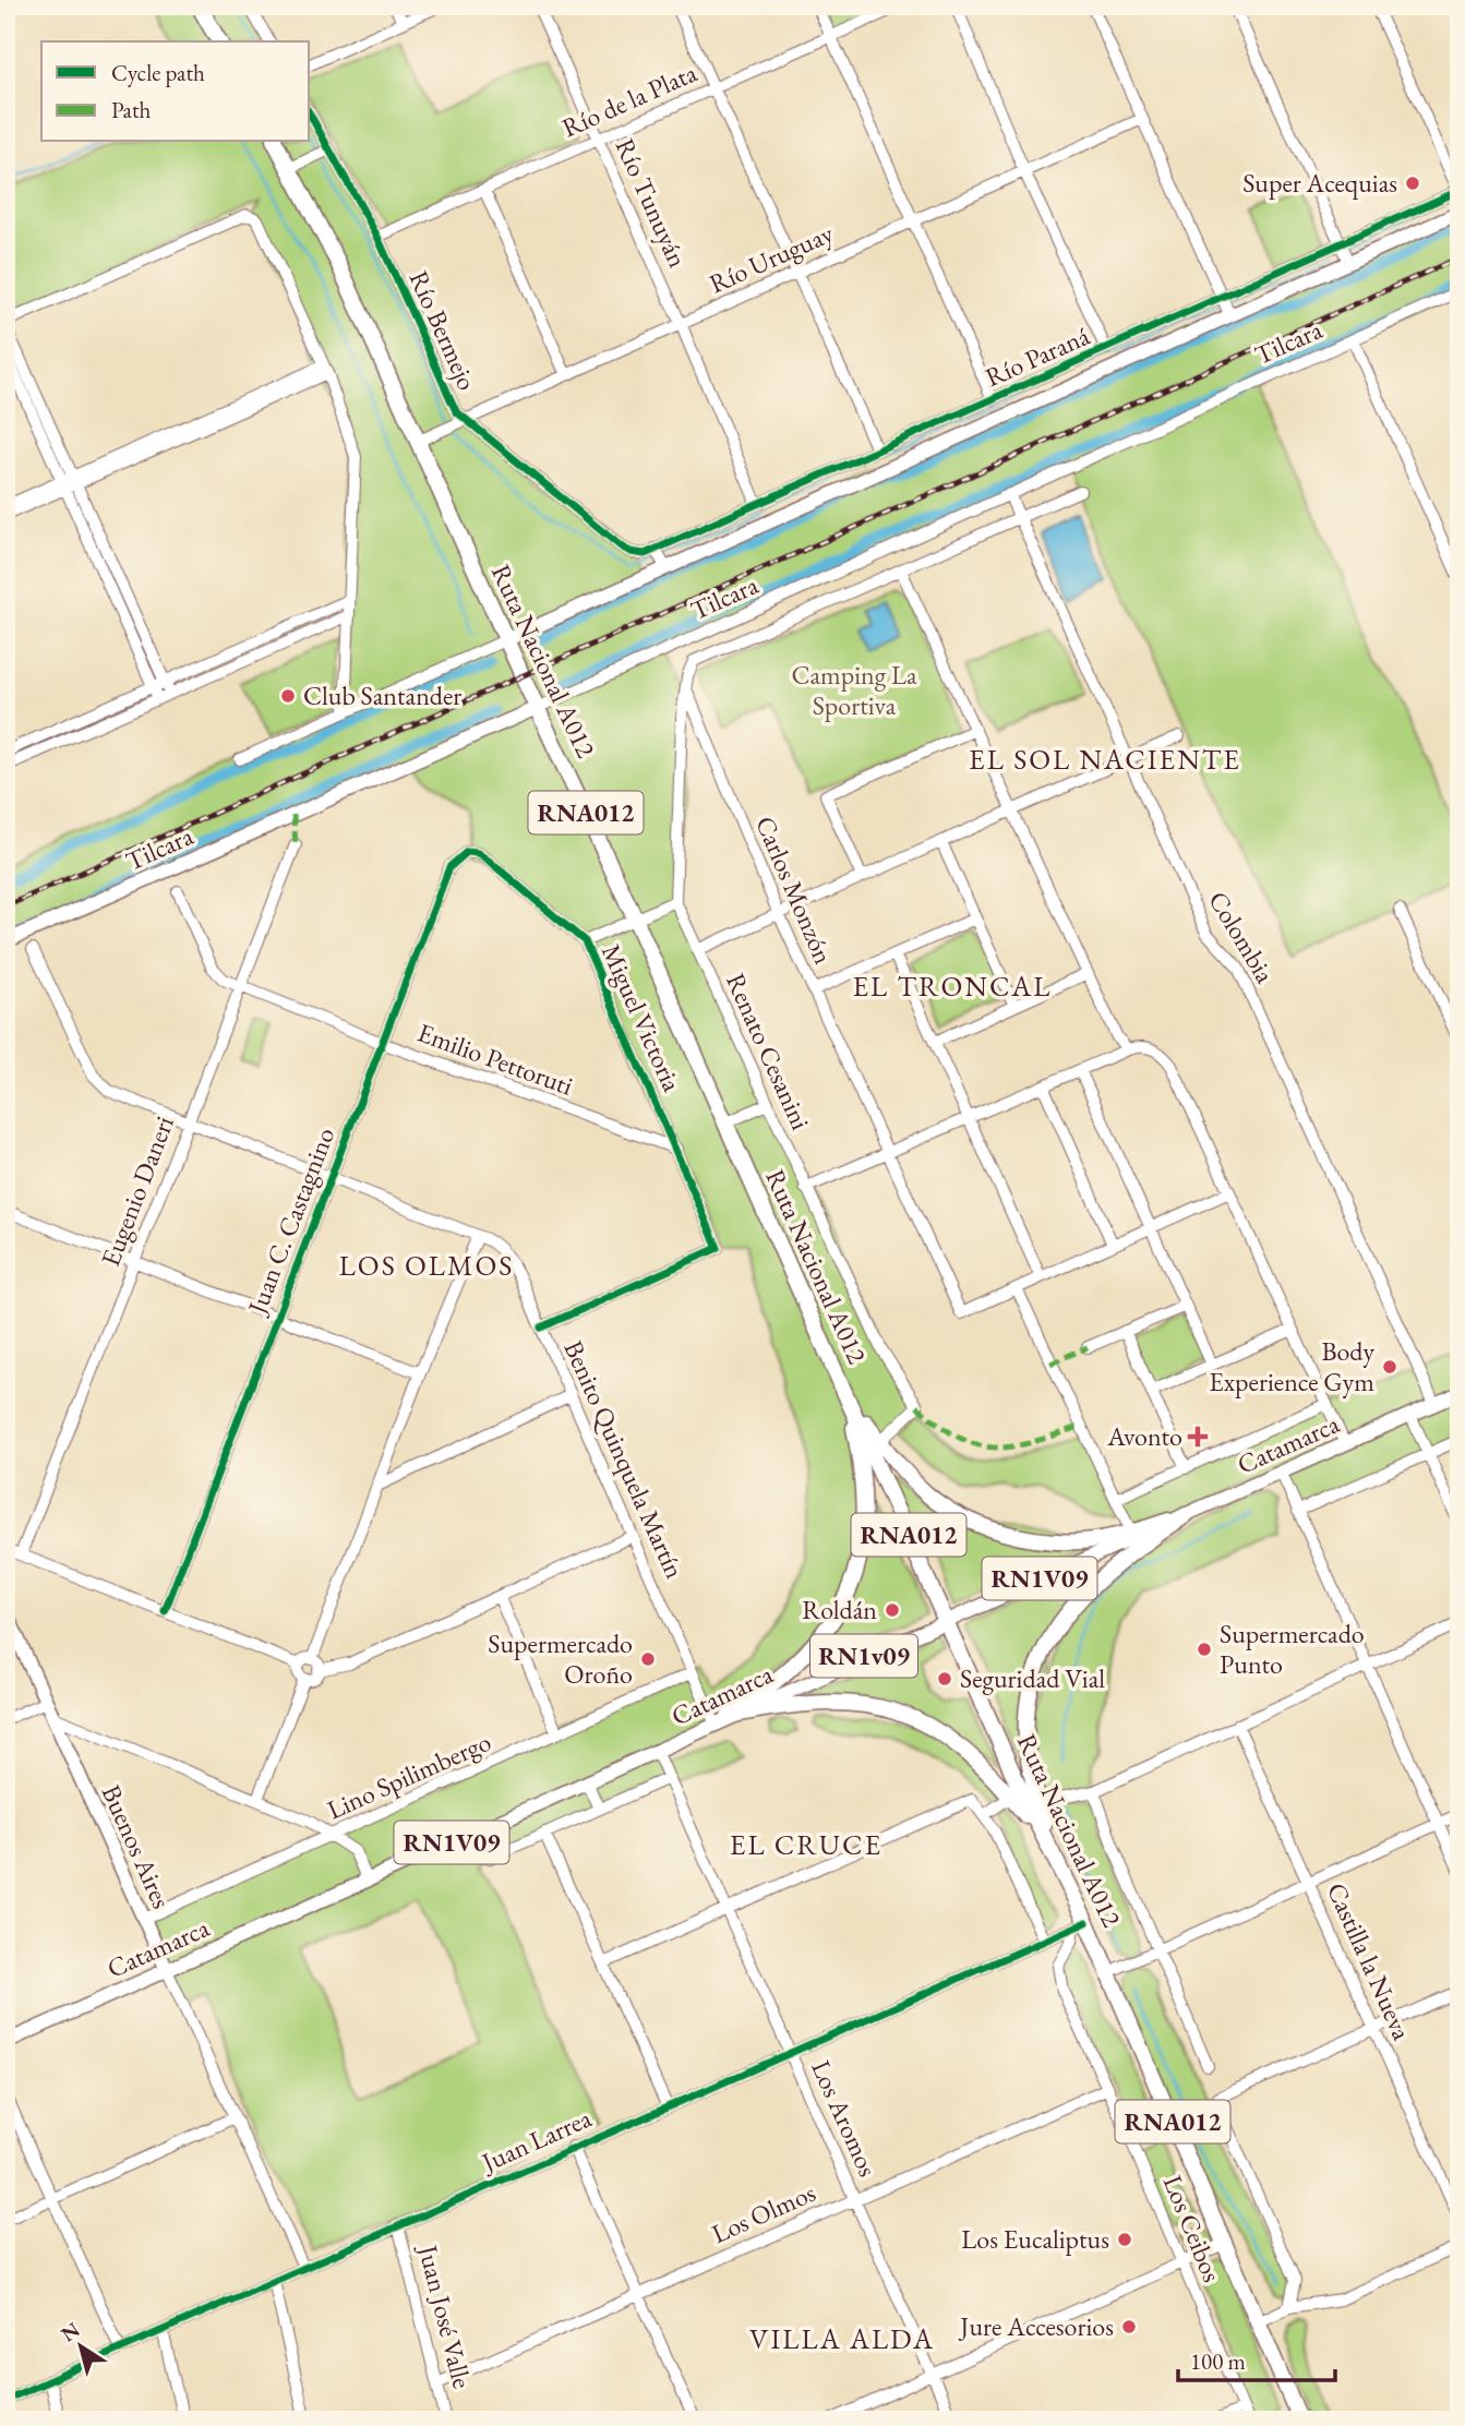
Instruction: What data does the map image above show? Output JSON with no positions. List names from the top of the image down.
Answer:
{
  "streets": {
    "highway": ["Ruta Nacional A012", "RNA012"],
    "main road": [
      "Tilcara",
      "Catamarca",
      "RN1V09",
      "RN1v09",
      "Buenos Aires"
    ],
    "street": [
      "Río de la Plata",
      "Río Tunuyán",
      "Río Uruguay",
      "Río Bermejo",
      "Río Paraná",
      "Carlos Monzón",
      "Colombia",
      "Miguel Victoria",
      "Renato Cesanini",
      "Emilio Pettoruti",
      "Eugenio Daneri",
      "Juan C. Castagnino",
      "Benito Quinquela Martín",
      "Lino Spilimbergo",
      "Castilla la Nueva",
      "Los Aromos",
      "Juan Larrea",
      "Los Olmos",
      "Los Ceibos",
      "Juan José Valle"
    ]
  },
  "crossings": [
    ["Río de la Plata", "Río Tunuyán"],
    ["Río de la Plata", "Río Bermejo"],
    ["Río Tunuyán", "Río Uruguay"],
    ["Río Tunuyán", "Río Paraná"],
    ["Río Uruguay", "Río Bermejo"],
    ["Río Uruguay", "Ruta Nacional A012"],
    ["Río Bermejo", "Río Paraná"],
    ["Tilcara", "Ruta Nacional A012"],
    ["Tilcara", "Colombia"],
    ["Ruta Nacional A012", "Renato Cesanini"],
    ["Ruta Nacional A012", "Catamarca"],
    ["Ruta Nacional A012", "Juan Larrea"],
    ["Ruta Nacional A012", "Los Ceibos"],
    ["Carlos Monzón", "Renato Cesanini"],
    ["Colombia", "Catamarca"],
    ["Miguel Victoria", "Emilio Pettoruti"],
    ["Miguel Victoria", "Juan C. Castagnino"],
    ["Miguel Victoria", "Benito Quinquela Martín"],
    ["Emilio Pettoruti", "Eugenio Daneri"],
    ["Emilio Pettoruti", "Juan C. Castagnino"],
    ["Eugenio Daneri", "Benito Quinquela Martín"],
    ["Juan C. Castagnino", "Benito Quinquela Martín"],
    ["Catamarca", "Benito Quinquela Martín"],
    ["Catamarca", "Buenos Aires"],
    ["Catamarca", "Los Aromos"],
    ["Benito Quinquela Martín", "Lino Spilimbergo"],
    ["Lino Spilimbergo", "Buenos Aires"],
    ["Buenos Aires", "Juan Larrea"],
    ["Los Aromos", "Juan Larrea"],
    ["Los Aromos", "Los Olmos"],
    ["Juan Larrea", "Los Ceibos"],
    ["Juan Larrea", "Juan José Valle"],
    ["Los Olmos", "Los Ceibos"],
    ["Los Olmos", "Juan José Valle"]
  ],
  "districts": [
    "EL SOL NACIENTE",
    "EL TRONCAL",
    "LOS OLMOS",
    "EL CRUCE",
    "VILLA ALDA"
  ],
  "parks": ["Camping La Sportiva"],
  "places": {
    "other": [
      "Super Acequias",
      "Club Santander",
      "Body Experience Gym",
      "Roldán",
      "Supermercado Punto",
      "Supermercado Oroño",
      "Seguridad Vial",
      "Los Eucaliptus",
      "Jure Accesorios"
    ],
    "health": ["Avonto"]
  },
  "legend": ["Cycle path", "Path"],
  "scale_bar": "100 m",
  "north": "top left"
}
